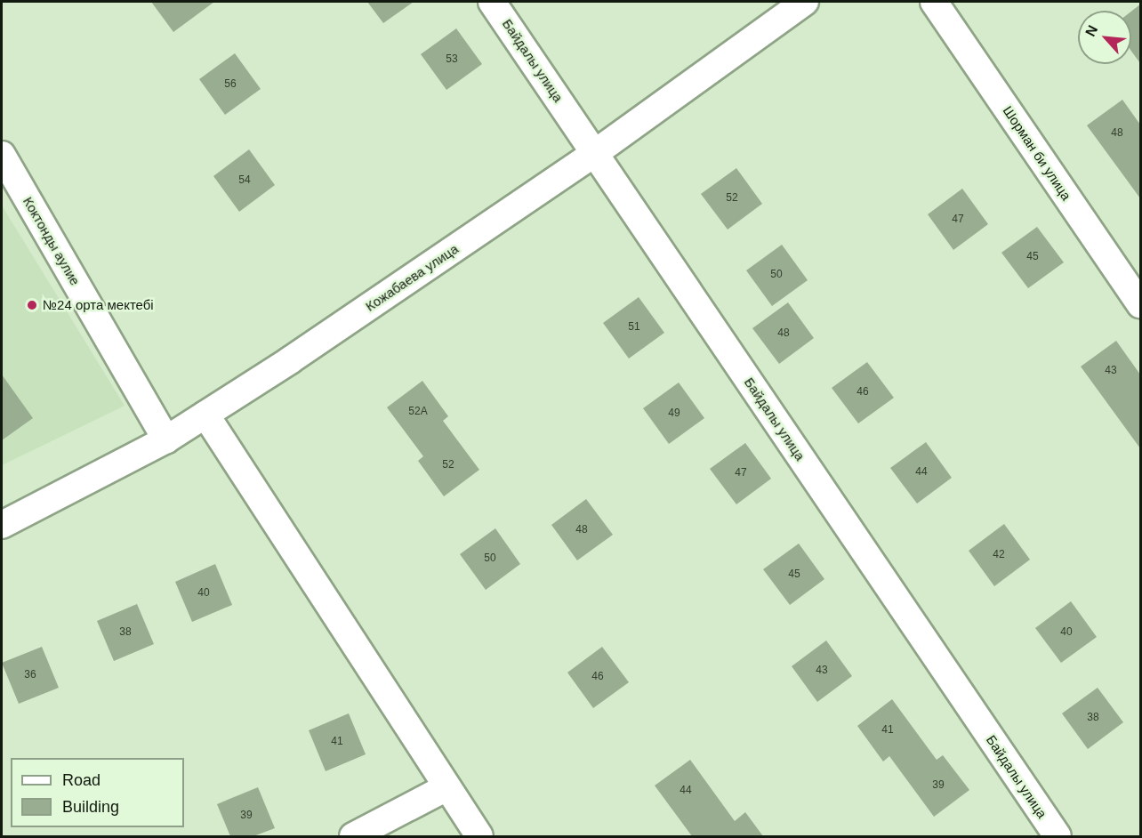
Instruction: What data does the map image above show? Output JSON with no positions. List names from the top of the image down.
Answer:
{
  "streets": {
    "street": [
      "Байдалы улица",
      "Шорман би улица",
      "Коктонды аулие",
      "Кожабаева улица"
    ]
  },
  "crossings": [
    ["Байдалы улица", "Кожабаева улица"],
    ["Коктонды аулие", "Кожабаева улица"]
  ],
  "places": ["№24 орта мектебі"],
  "house_numbers": [
    "53",
    "56",
    "48",
    "54",
    "52",
    "47",
    "45",
    "50",
    "51",
    "48",
    "43",
    "46",
    "52A",
    "49",
    "52",
    "44",
    "47",
    "48",
    "42",
    "50",
    "45",
    "40",
    "38",
    "40",
    "43",
    "36",
    "46",
    "38",
    "41",
    "41",
    "39",
    "44",
    "39"
  ],
  "legend": ["Road", "Building"],
  "north": "top left"
}
